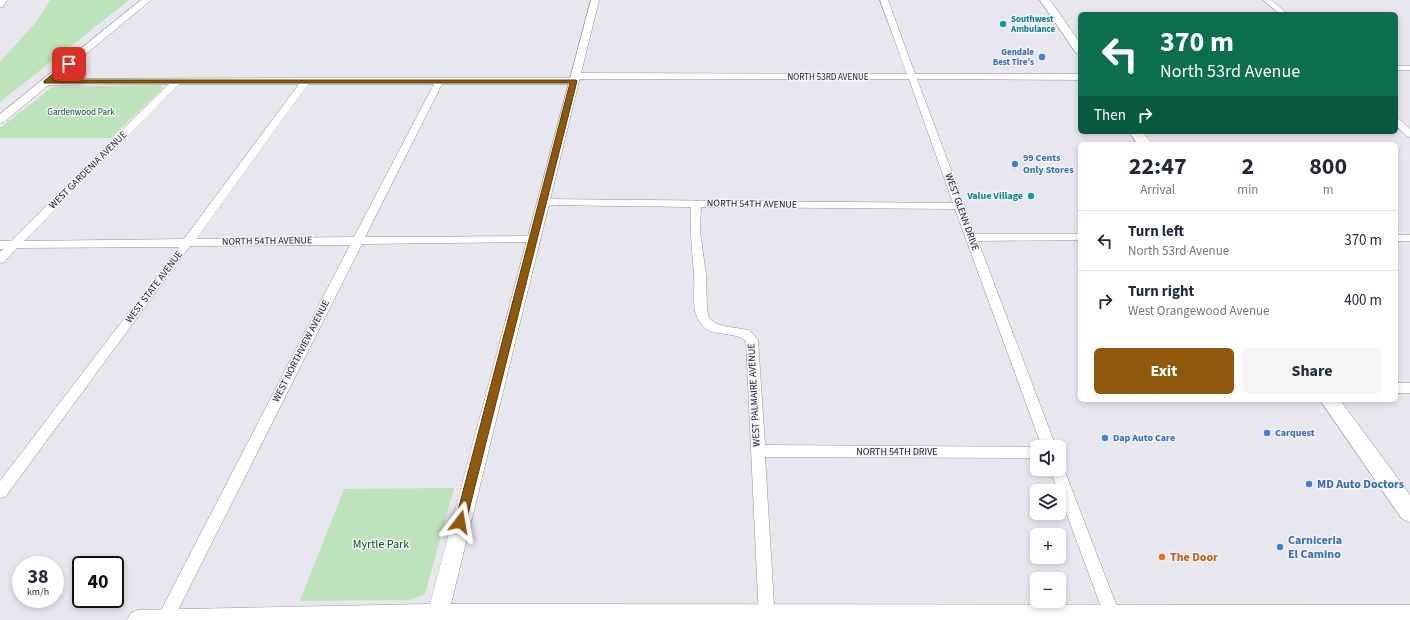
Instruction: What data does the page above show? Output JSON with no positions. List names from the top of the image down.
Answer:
{
  "streets": {
    "street": [
      "NORTH 53RD AVENUE",
      "WEST GARDENIA AVENUE",
      "NORTH 54TH AVENUE",
      "WEST GLENN DRIVE",
      "WEST STATE AVENUE",
      "WEST NORTHVIEW AVENUE",
      "WEST PALMAIRE AVENUE",
      "NORTH 54TH DRIVE"
    ]
  },
  "crossings": [
    ["NORTH 53RD AVENUE", "WEST GARDENIA AVENUE"],
    ["NORTH 53RD AVENUE", "WEST GLENN DRIVE"],
    ["NORTH 53RD AVENUE", "WEST STATE AVENUE"],
    ["NORTH 53RD AVENUE", "WEST NORTHVIEW AVENUE"],
    ["WEST GARDENIA AVENUE", "NORTH 54TH AVENUE"],
    ["NORTH 54TH AVENUE", "WEST GLENN DRIVE"],
    ["NORTH 54TH AVENUE", "WEST STATE AVENUE"],
    ["NORTH 54TH AVENUE", "WEST NORTHVIEW AVENUE"],
    ["NORTH 54TH AVENUE", "WEST PALMAIRE AVENUE"],
    ["WEST PALMAIRE AVENUE", "NORTH 54TH DRIVE"]
  ],
  "parks": ["Gardenwood Park", "Myrtle Park"],
  "places": [
    "Southwest Ambulance",
    "Gendale Best Tire's",
    "99 Cents Only Stores",
    "Value Village",
    "Carquest",
    "Dap Auto Care",
    "MD Auto Doctors",
    "Carniceria El Camino",
    "The Door"
  ],
  "page": {
    "turn": ["370 m", "North 53rd Avenue"],
    "then": "Then",
    "eta": [
      "22:47",
      "Arrival",
      "2",
      "min",
      "800",
      "m"
    ],
    "list": [
      {
        "name": "Turn left",
        "note": "North 53rd Avenue",
        "value": "370 m"
      },
      {
        "name": "Turn right",
        "note": "West Orangewood Avenue",
        "value": "400 m"
      }
    ],
    "buttons": ["Exit", "Share"],
    "map_buttons": ["+", "−"],
    "speed": "38 km/h",
    "limit": "40"
  }
}
